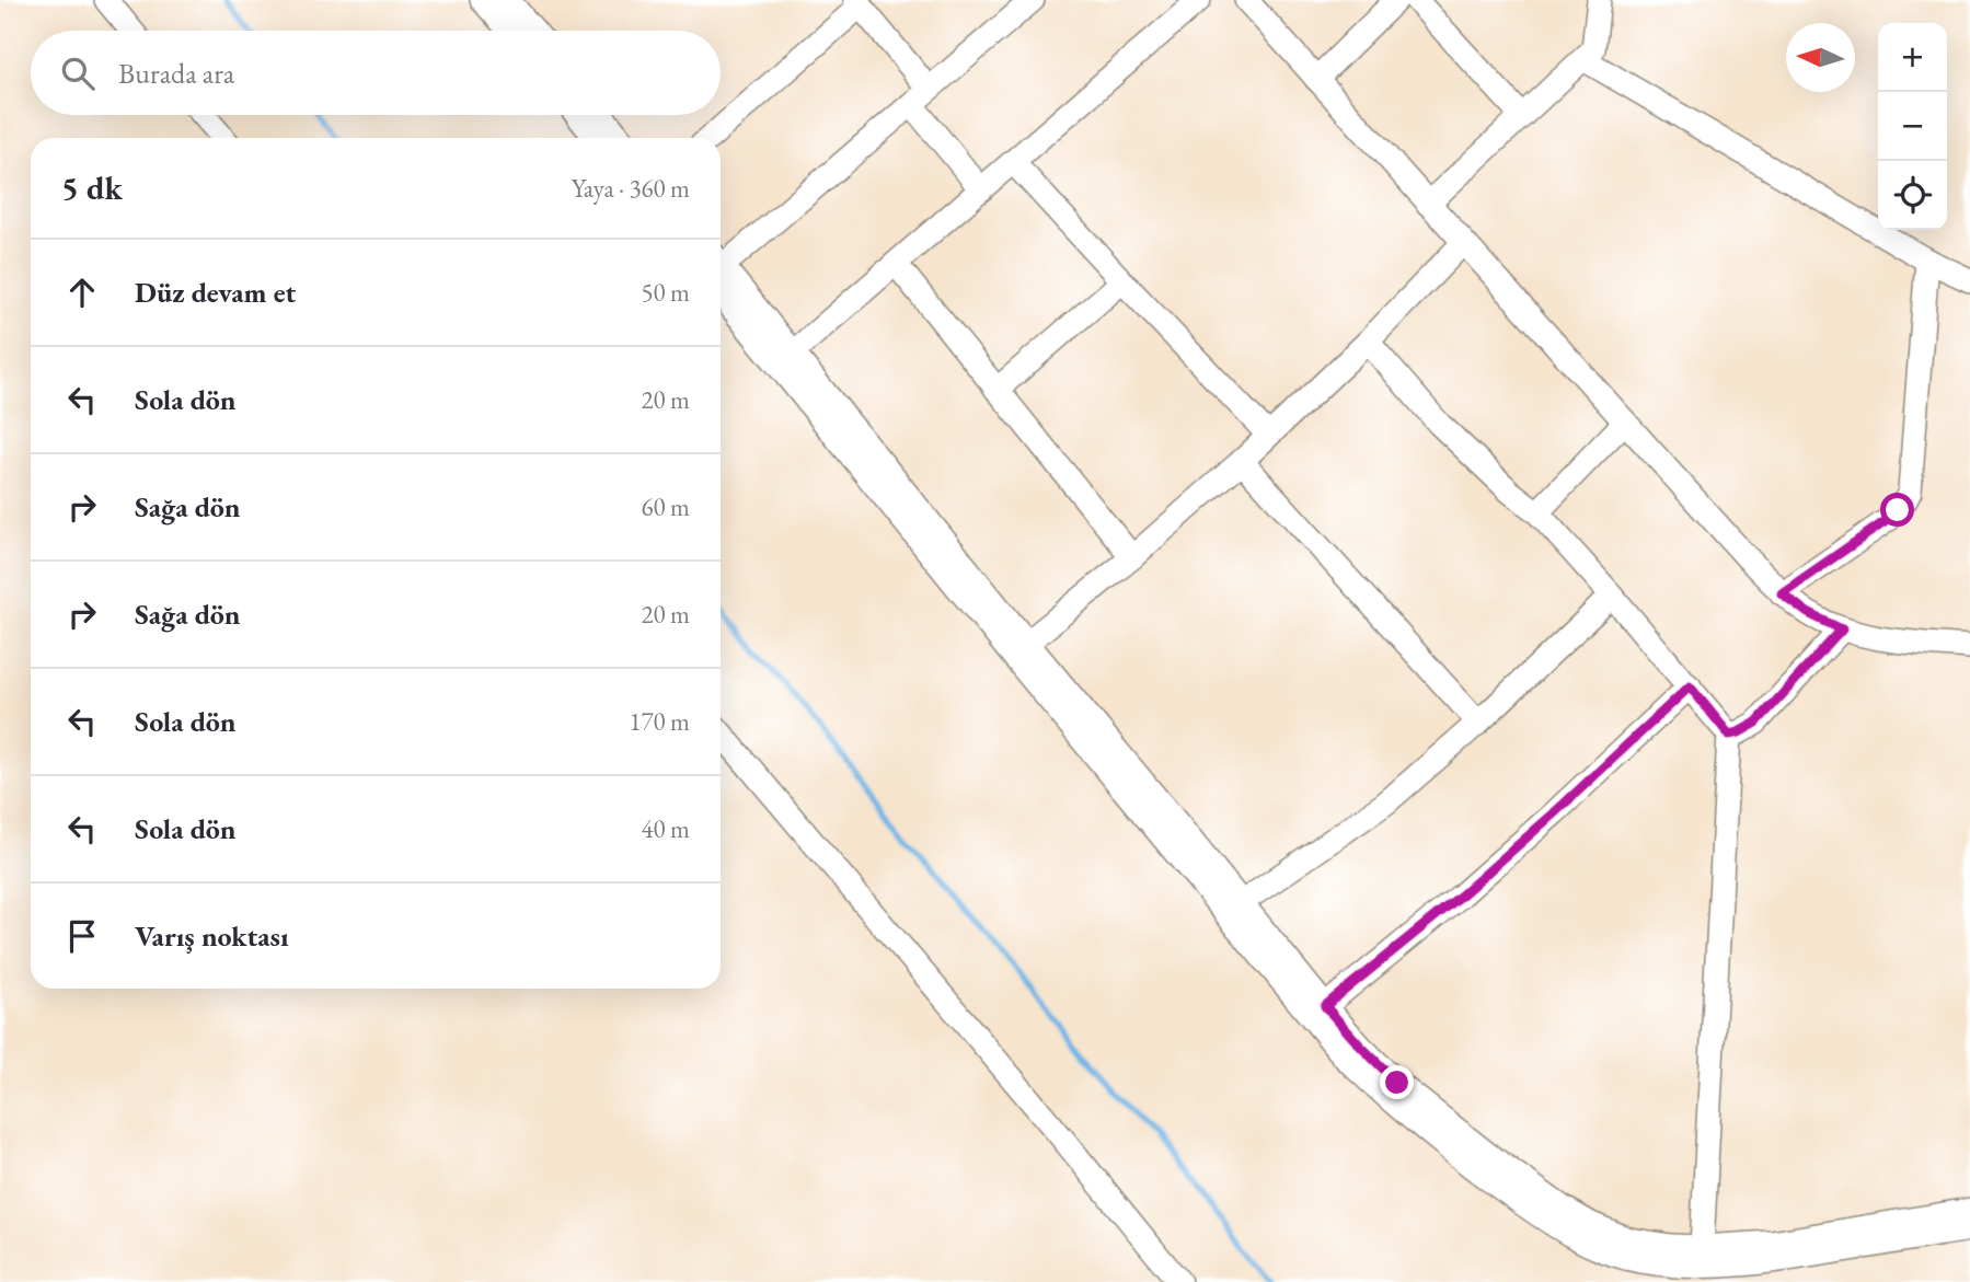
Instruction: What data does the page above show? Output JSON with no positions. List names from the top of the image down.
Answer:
{
  "north": "left",
  "page": {
    "map_buttons": ["+", "−"],
    "search": "Burada ara",
    "heading": ["5 dk", "Yaya · 360 m"],
    "list": [
      ["Düz devam et", "50 m"],
      ["Sola dön", "20 m"],
      ["Sağa dön", "60 m"],
      ["Sağa dön", "20 m"],
      ["Sola dön", "170 m"],
      ["Sola dön", "40 m"],
      "Varış noktası"
    ]
  }
}
